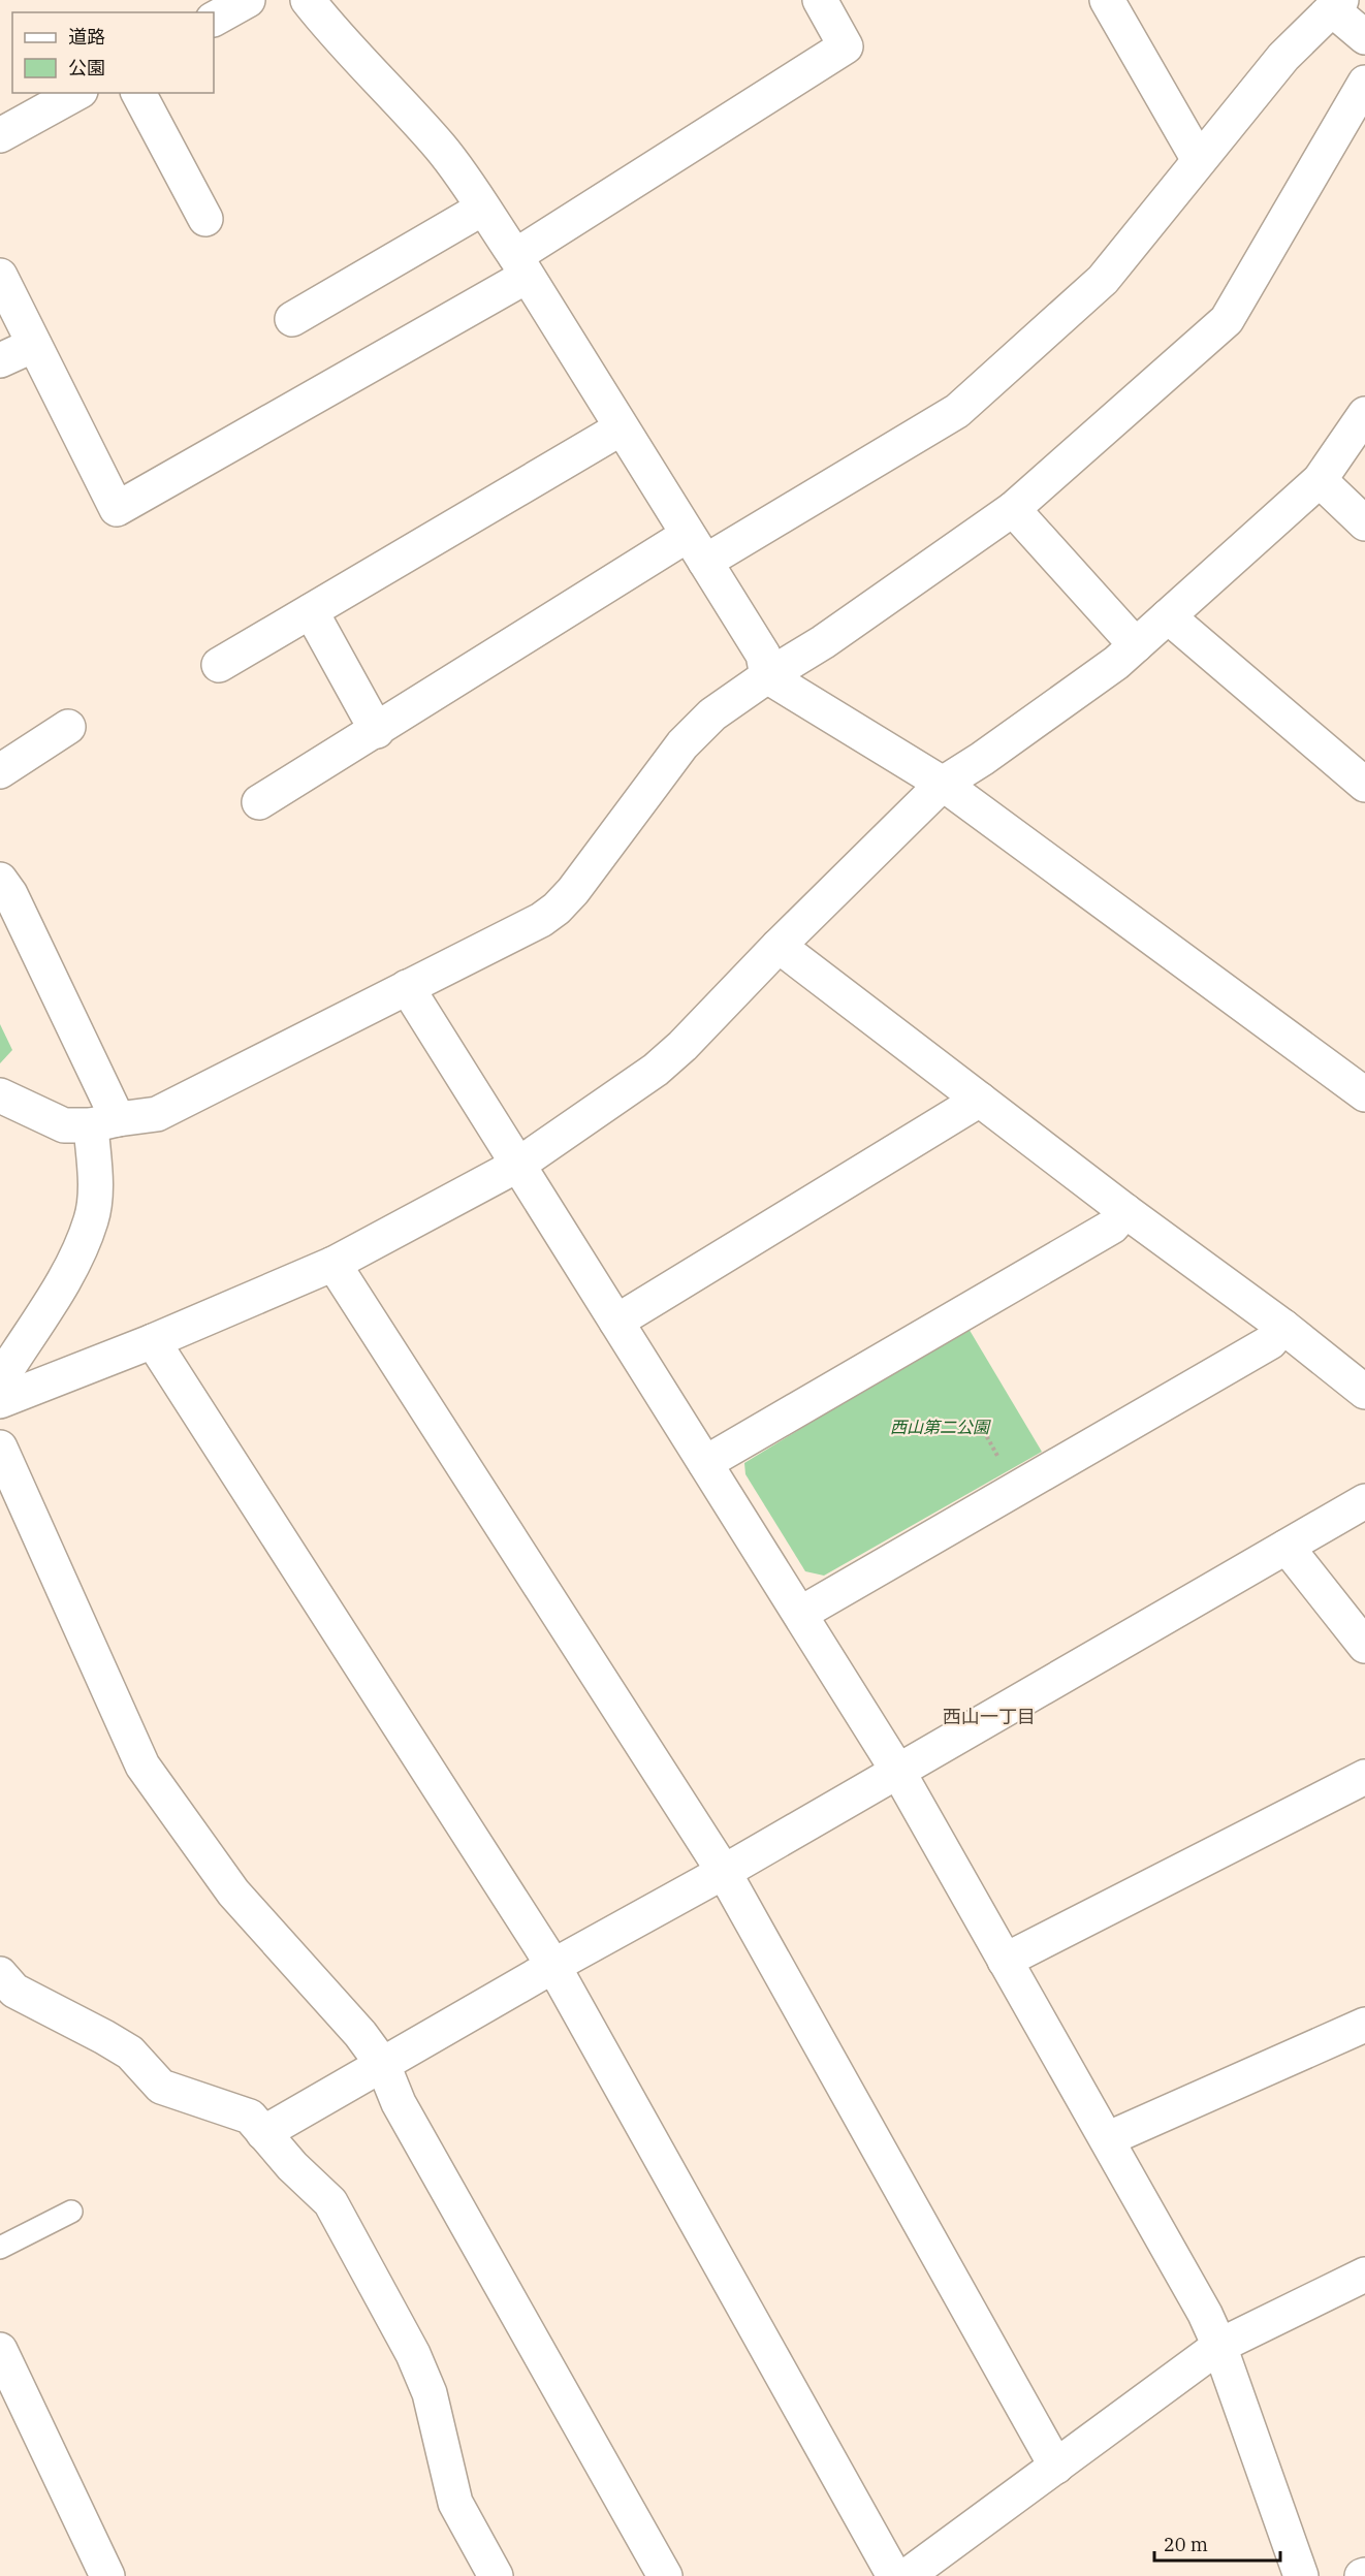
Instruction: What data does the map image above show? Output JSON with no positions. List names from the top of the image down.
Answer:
{
  "districts": ["西山一丁目"],
  "parks": ["西山第二公園"],
  "legend": ["道路", "公園"],
  "scale_bar": "20 m"
}
